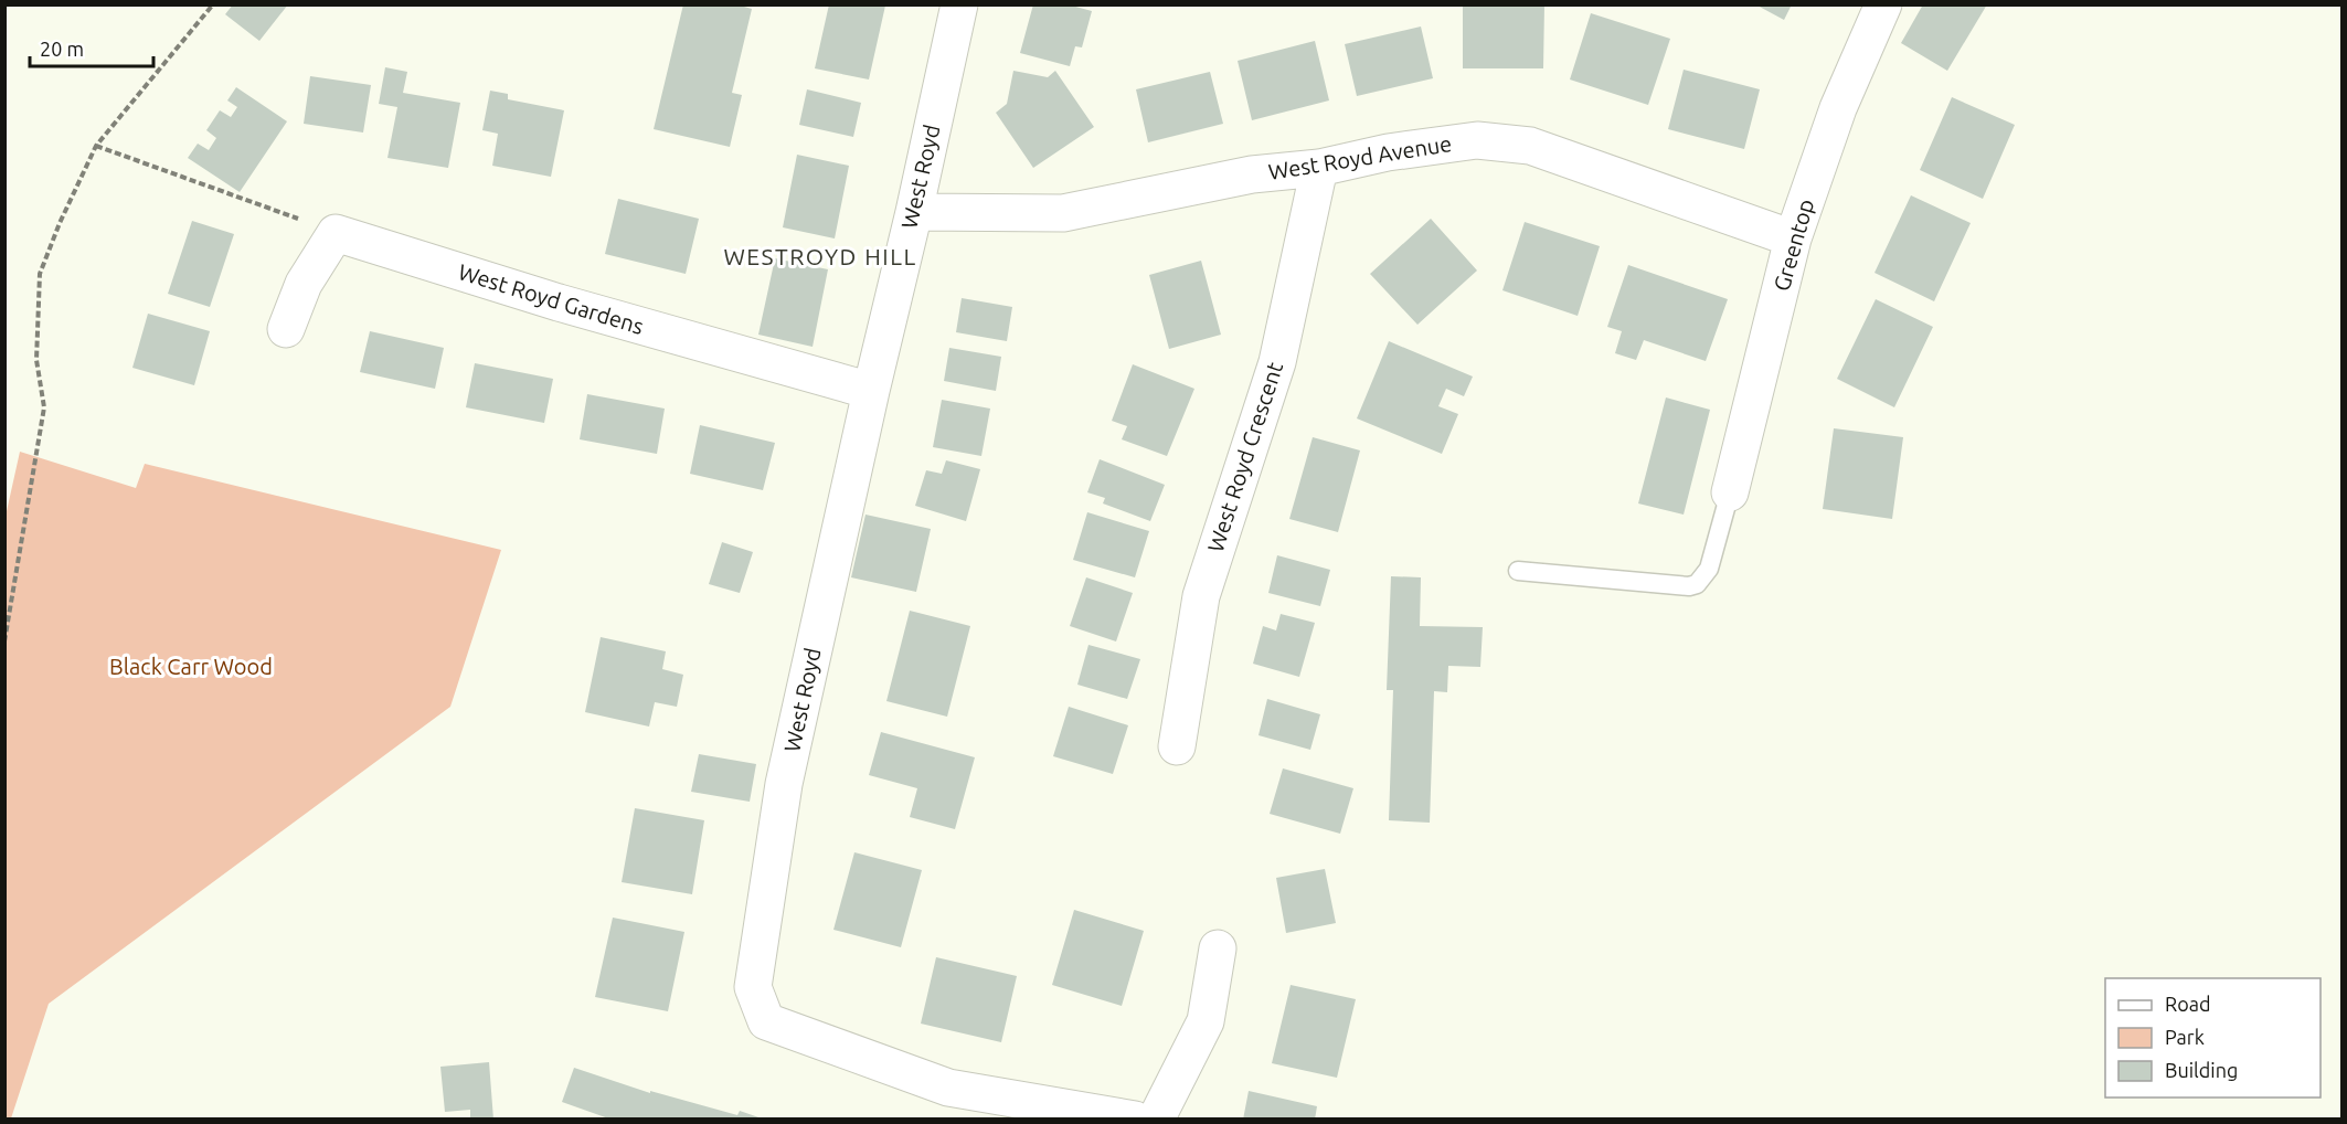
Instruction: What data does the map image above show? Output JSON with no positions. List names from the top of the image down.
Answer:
{
  "streets": {
    "street": [
      "West Royd Avenue",
      "West Royd",
      "Greentop",
      "West Royd Gardens",
      "West Royd Crescent"
    ]
  },
  "crossings": [
    ["West Royd Avenue", "West Royd"],
    ["West Royd Avenue", "Greentop"],
    ["West Royd Avenue", "West Royd Crescent"],
    ["West Royd", "West Royd Gardens"]
  ],
  "districts": ["WESTROYD HILL"],
  "parks": ["Black Carr Wood"],
  "legend": ["Road", "Park", "Building"],
  "scale_bar": "20 m"
}
